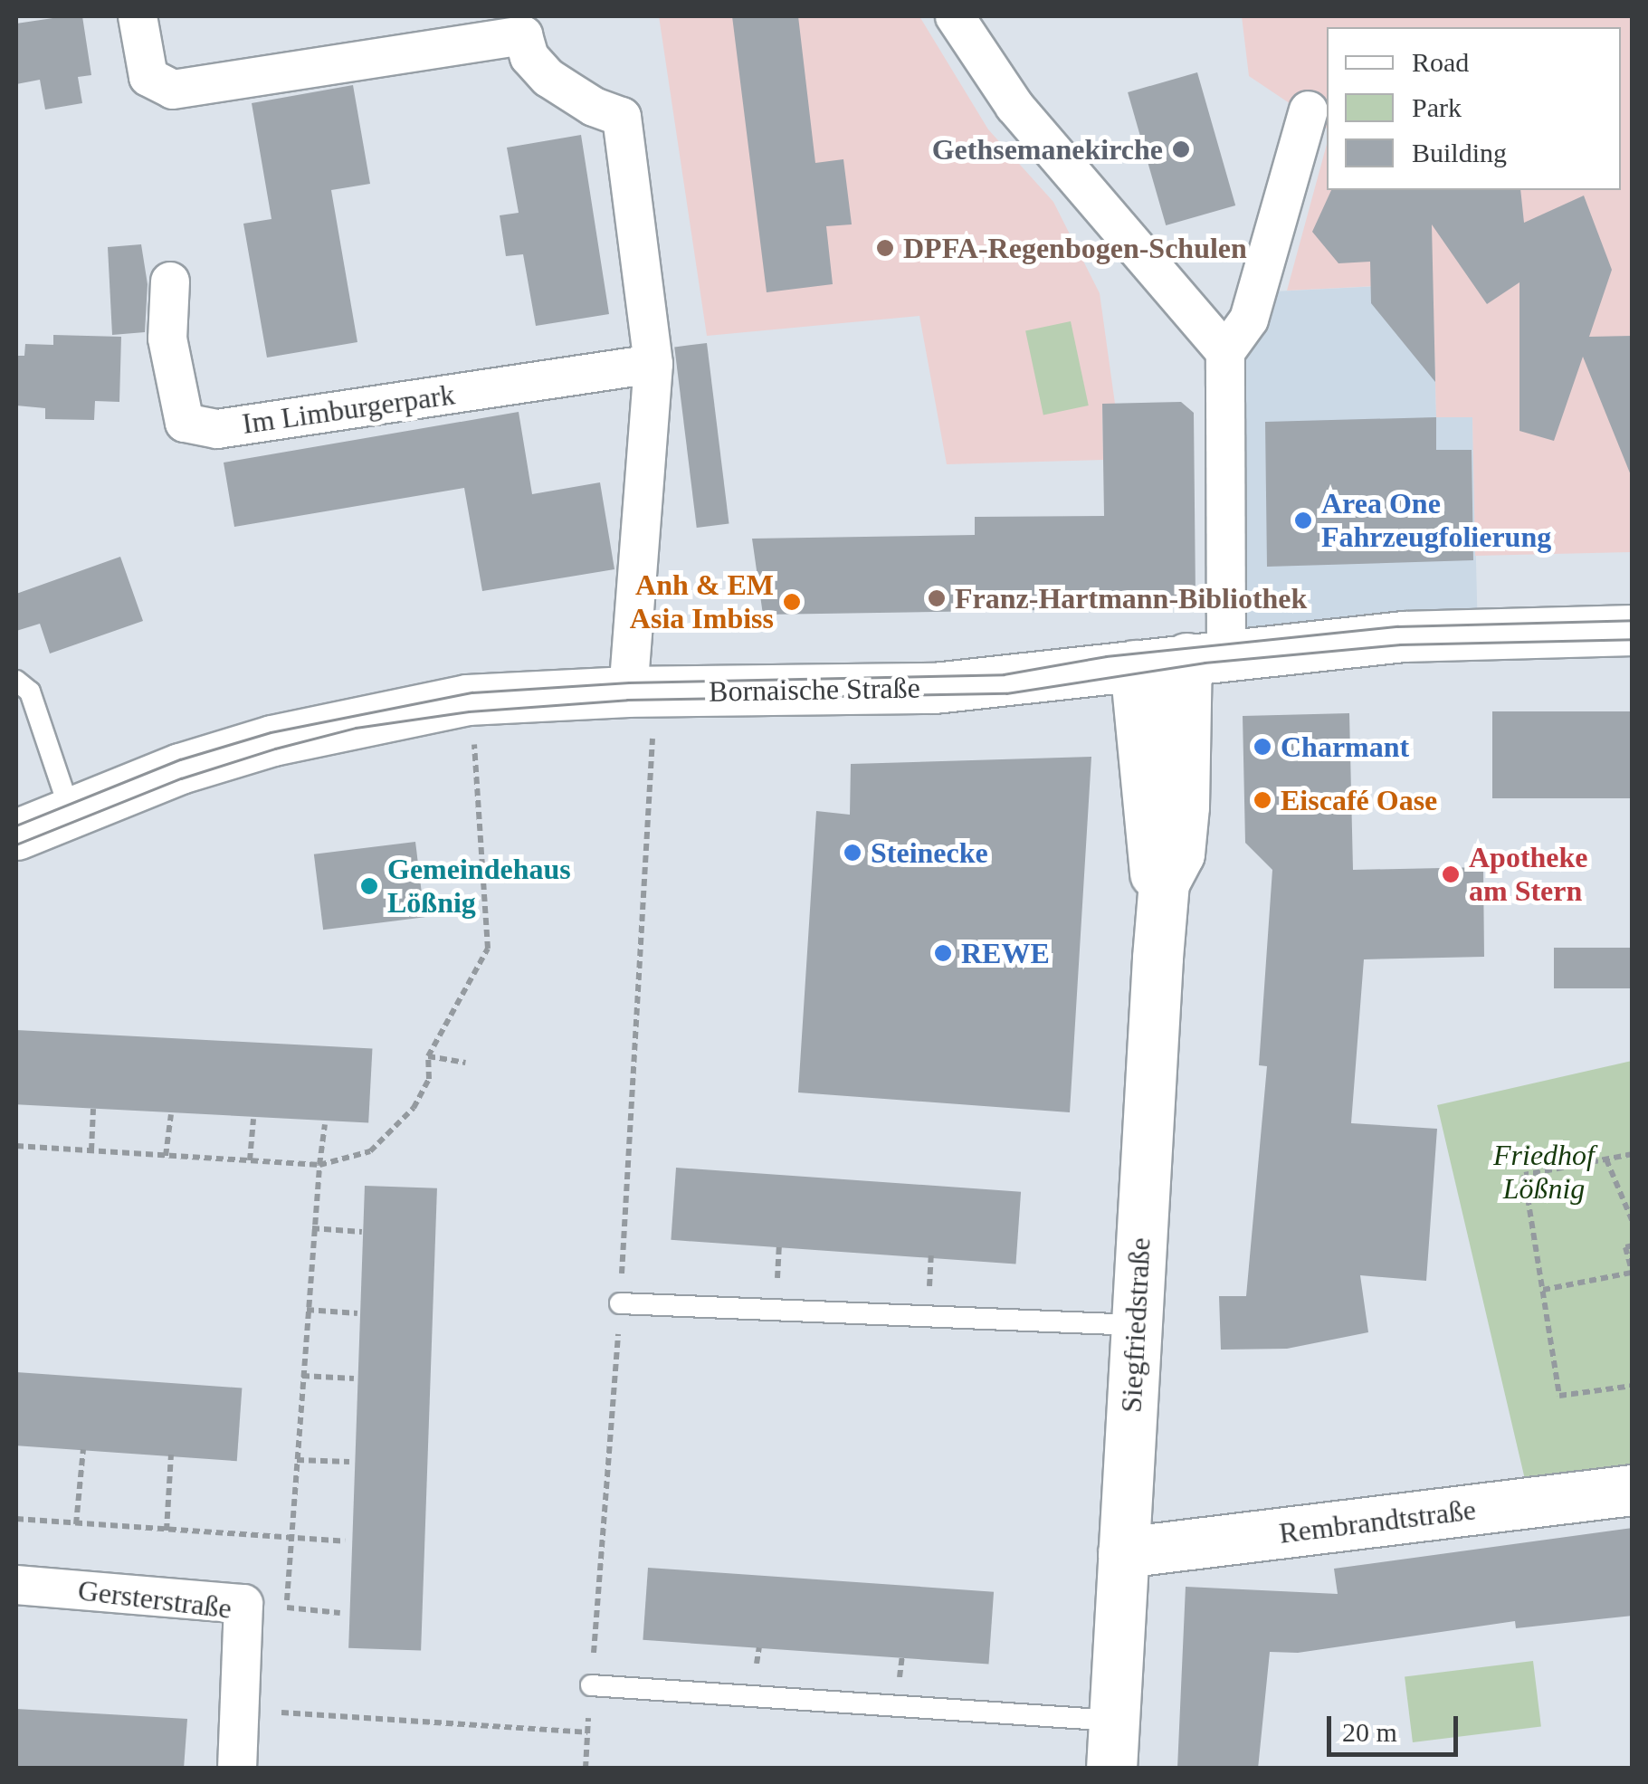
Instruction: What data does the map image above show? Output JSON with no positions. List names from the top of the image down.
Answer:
{
  "streets": {
    "main road": ["Bornaische Straße", "Siegfriedstraße", "Rembrandtstraße"],
    "street": ["Im Limburgerpark", "Gersterstraße"]
  },
  "crossings": [
    ["Bornaische Straße", "Siegfriedstraße"],
    ["Siegfriedstraße", "Rembrandtstraße"]
  ],
  "parks": ["Friedhof Lößnig"],
  "places": [
    "Gethsemanekirche",
    "DPFA-Regenbogen-Schulen",
    "Area One Fahrzeugfolierung",
    "Franz-Hartmann-Bibliothek",
    "Anh & EM Asia Imbiss",
    "Charmant",
    "Eiscafé Oase",
    "Steinecke",
    "Apotheke am Stern",
    "Gemeindehaus Lößnig",
    "REWE"
  ],
  "legend": ["Road", "Park", "Building"],
  "scale_bar": "20 m"
}
